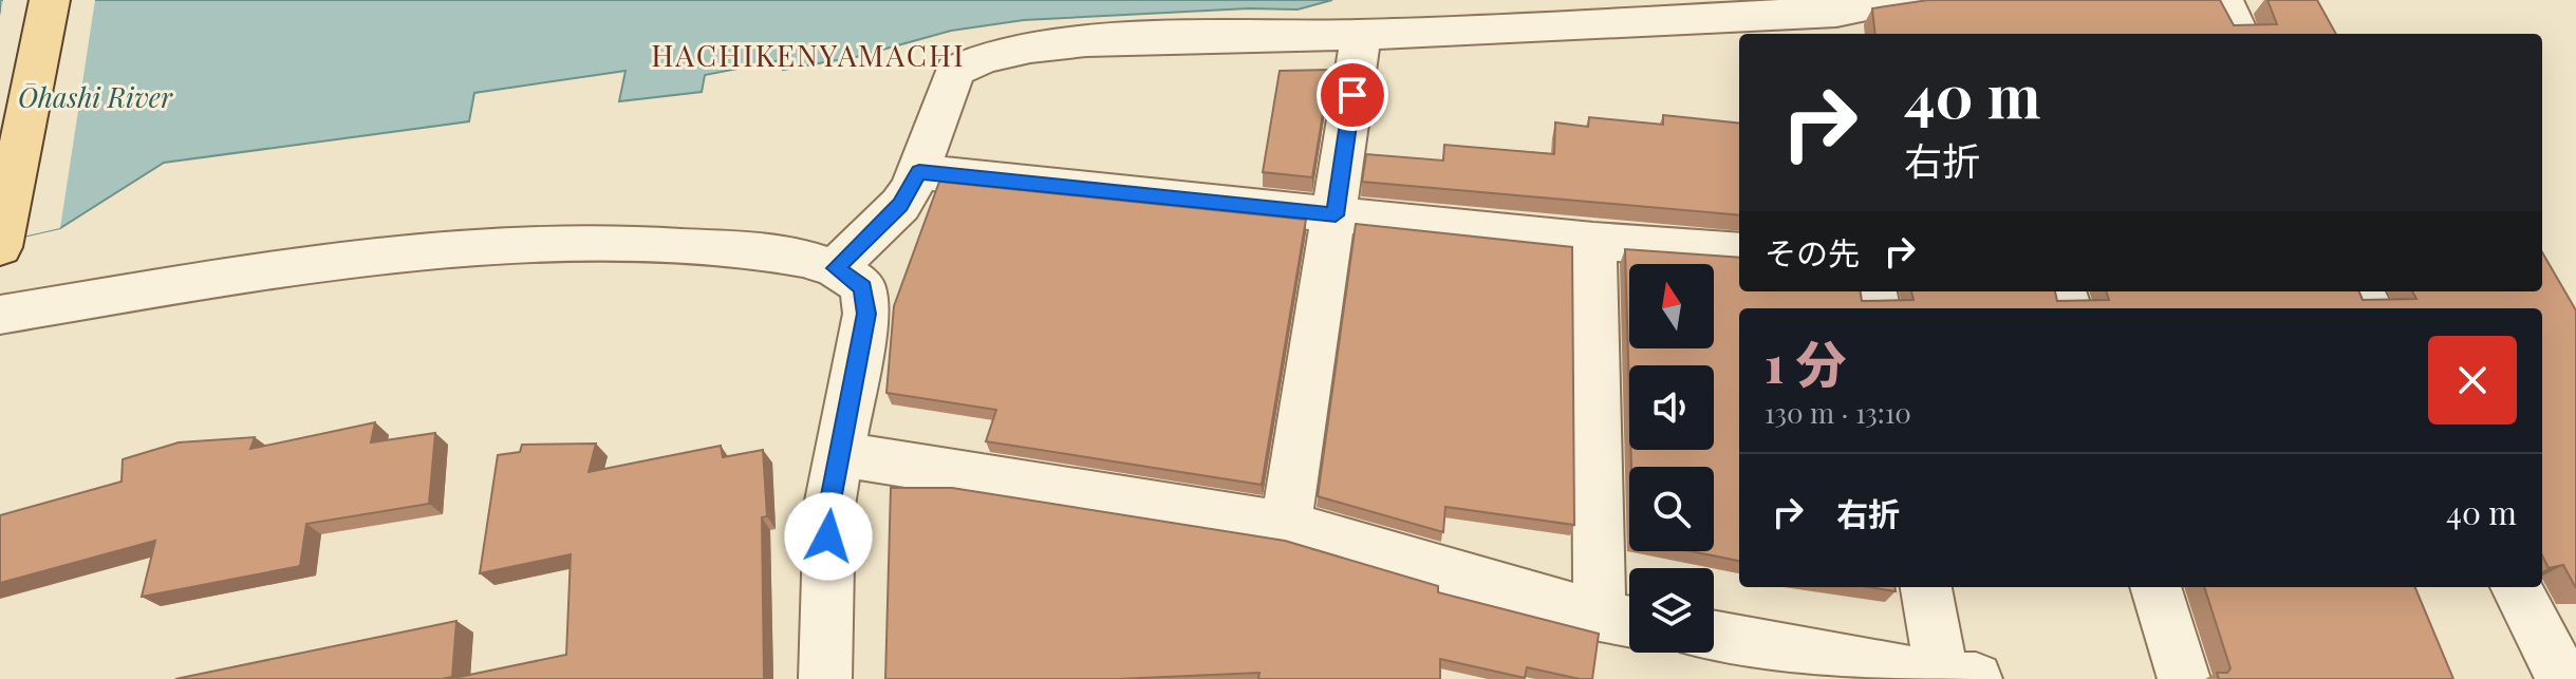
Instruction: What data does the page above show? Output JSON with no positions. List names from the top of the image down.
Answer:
{
  "districts": ["HACHIKENYAMACHI"],
  "water": ["Ōhashi River"],
  "north": "top",
  "page": {
    "turn": ["40 m", "右折"],
    "then": "その先",
    "heading": ["1 分", "130 m · 13:10"],
    "list": [
      {
        "name": "右折",
        "value": "40 m"
      }
    ]
  }
}
